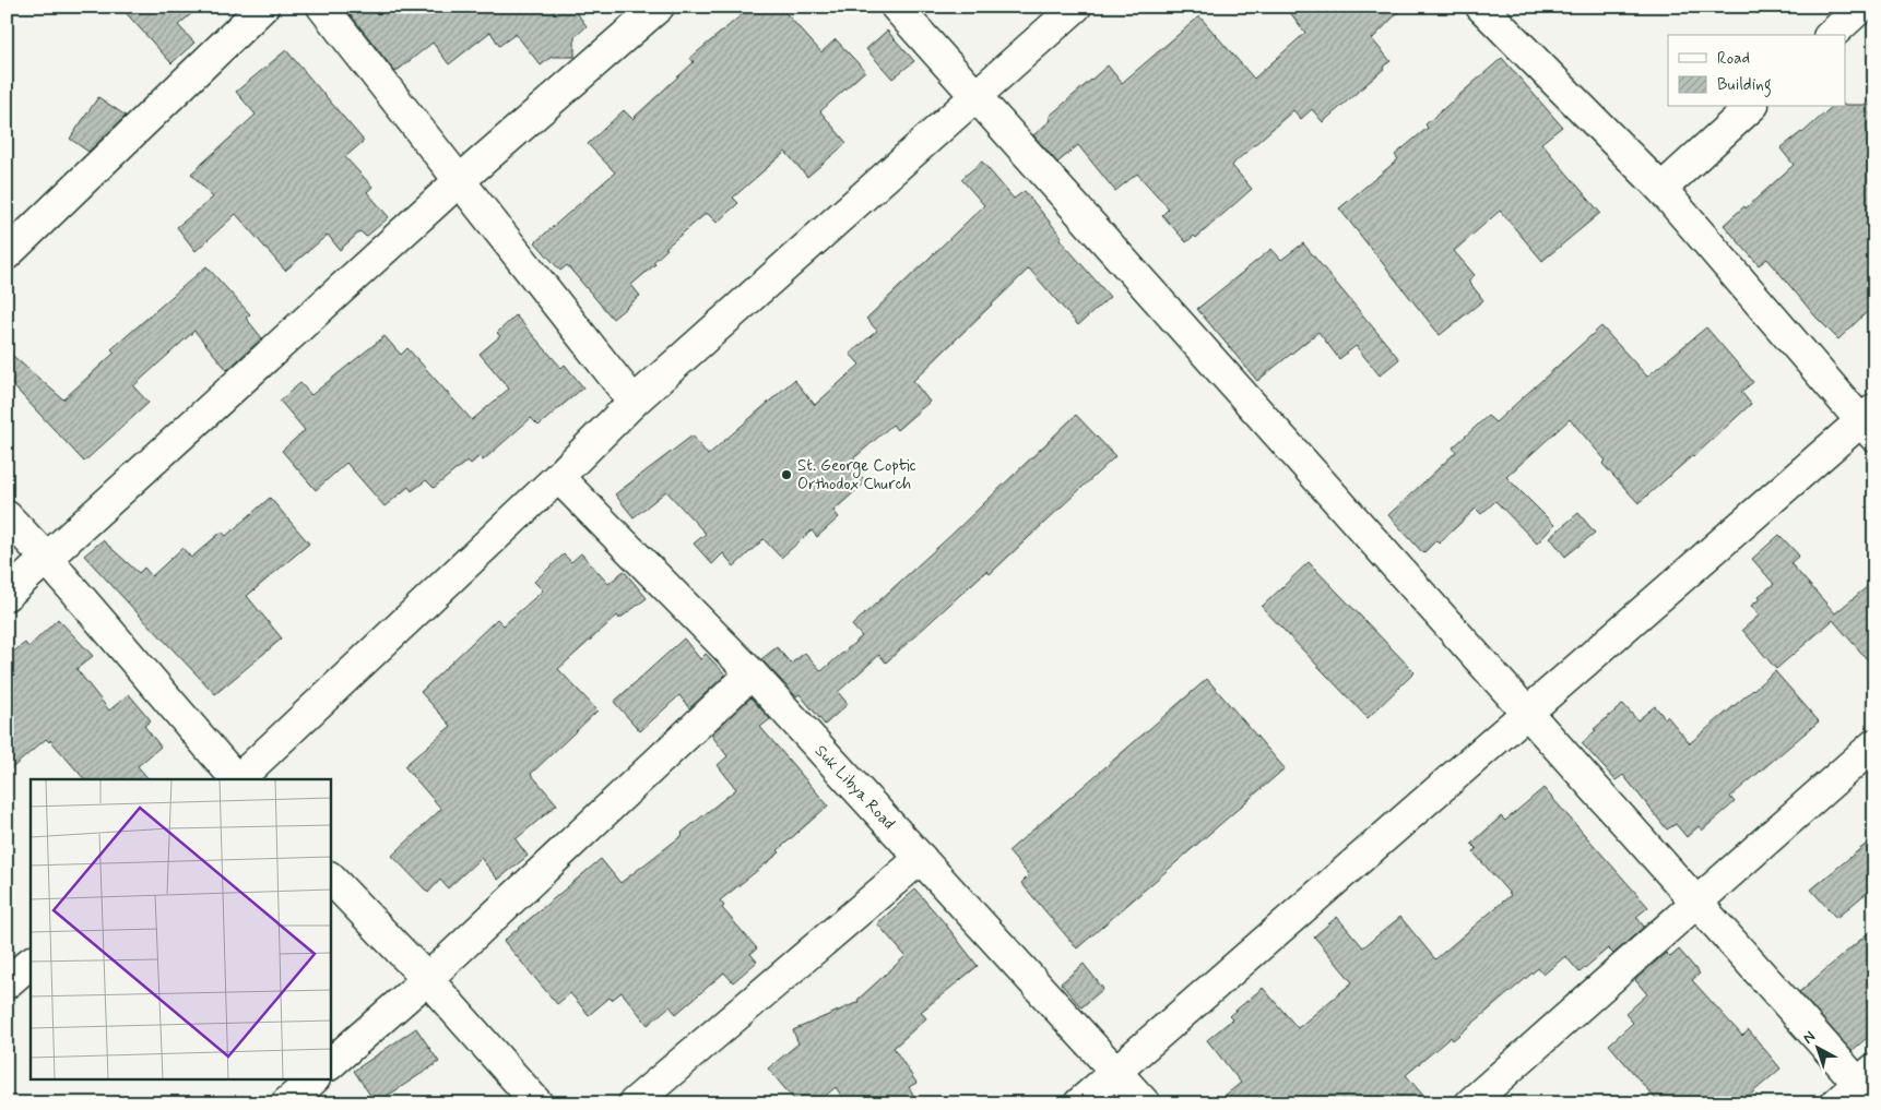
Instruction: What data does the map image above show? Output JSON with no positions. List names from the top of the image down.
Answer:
{
  "streets": {
    "street": ["Suk Libya Road"]
  },
  "places": ["St. George Coptic Orthodox Church"],
  "legend": ["Road", "Building"],
  "north": "top left"
}
